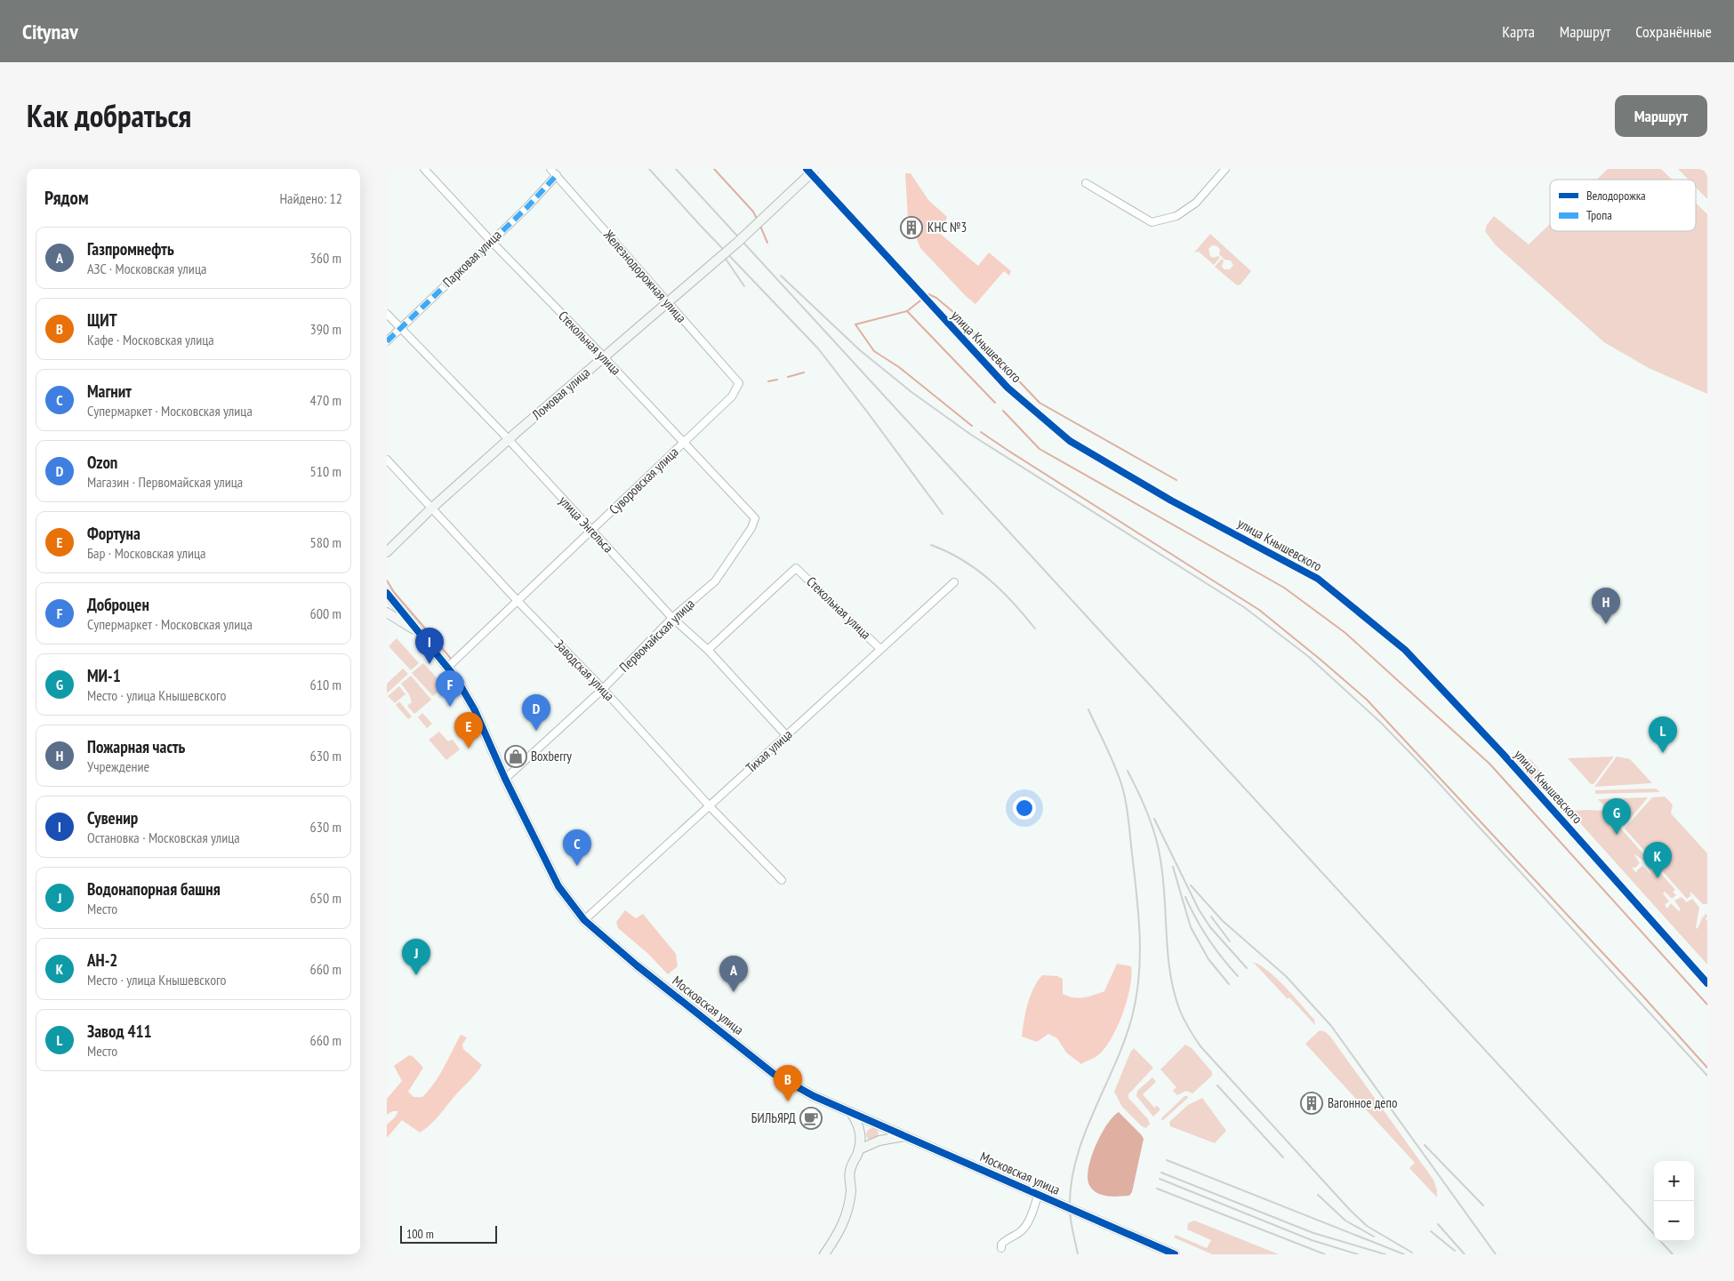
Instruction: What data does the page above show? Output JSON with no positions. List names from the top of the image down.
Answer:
{
  "streets": {
    "street": [
      "Парковая улица",
      "Железнодорожная улица",
      "Стекольная улица",
      "улица Кнышевского",
      "Ломовая улица",
      "Суворовская улица",
      "улица Энгельса",
      "Первомайская улица",
      "Заводская улица",
      "Тихая улица",
      "Московская улица"
    ]
  },
  "crossings": [
    ["Парковая улица", "Железнодорожная улица"],
    ["Парковая улица", "Стекольная улица"],
    ["Парковая улица", "улица Энгельса"],
    ["Железнодорожная улица", "Суворовская улица"],
    ["Стекольная улица", "Суворовская улица"],
    ["Стекольная улица", "улица Энгельса"],
    ["Стекольная улица", "Первомайская улица"],
    ["Стекольная улица", "Тихая улица"],
    ["Ломовая улица", "улица Энгельса"],
    ["Ломовая улица", "Заводская улица"],
    ["Суворовская улица", "улица Энгельса"],
    ["Суворовская улица", "Заводская улица"],
    ["Суворовская улица", "Московская улица"],
    ["улица Энгельса", "Первомайская улица"],
    ["улица Энгельса", "Тихая улица"],
    ["Первомайская улица", "Заводская улица"],
    ["Первомайская улица", "Московская улица"],
    ["Заводская улица", "Тихая улица"],
    ["Тихая улица", "Московская улица"]
  ],
  "places": {
    "building": ["КНС №3", "Вагонное депо"],
    "shop": ["Boxberry"],
    "cafe": ["БИЛЬЯРД"]
  },
  "legend": ["Велодорожка", "Тропа"],
  "scale_bar": "100 m",
  "page": {
    "header": "Citynav",
    "nav": ["Карта", "Маршрут", "Сохранённые"],
    "title": "Как добраться",
    "buttons": "Маршрут",
    "heading": ["Рядом", "Найдено: 12"],
    "list": [
      {
        "mark": "A",
        "name": "Газпромнефть",
        "note": "АЗС · Московская улица",
        "value": "360 m"
      },
      {
        "mark": "B",
        "name": "ЩИТ",
        "note": "Кафе · Московская улица",
        "value": "390 m"
      },
      {
        "mark": "C",
        "name": "Магнит",
        "note": "Супермаркет · Московская улица",
        "value": "470 m"
      },
      {
        "mark": "D",
        "name": "Ozon",
        "note": "Магазин · Первомайская улица",
        "value": "510 m"
      },
      {
        "mark": "E",
        "name": "Фортуна",
        "note": "Бар · Московская улица",
        "value": "580 m"
      },
      {
        "mark": "F",
        "name": "Доброцен",
        "note": "Супермаркет · Московская улица",
        "value": "600 m"
      },
      {
        "mark": "G",
        "name": "МИ-1",
        "note": "Место · улица Кнышевского",
        "value": "610 m"
      },
      {
        "mark": "H",
        "name": "Пожарная часть",
        "note": "Учреждение",
        "value": "630 m"
      },
      {
        "mark": "I",
        "name": "Сувенир",
        "note": "Остановка · Московская улица",
        "value": "630 m"
      },
      {
        "mark": "J",
        "name": "Водонапорная башня",
        "note": "Место",
        "value": "650 m"
      },
      {
        "mark": "K",
        "name": "АН-2",
        "note": "Место · улица Кнышевского",
        "value": "660 m"
      },
      {
        "mark": "L",
        "name": "Завод 411",
        "note": "Место",
        "value": "660 m"
      }
    ],
    "pins": [
      "H",
      "I",
      "F",
      "D",
      "E",
      "L",
      "G",
      "C",
      "K",
      "J",
      "A",
      "B"
    ],
    "map_buttons": ["+", "−"],
    "scale": "100 m"
  }
}
